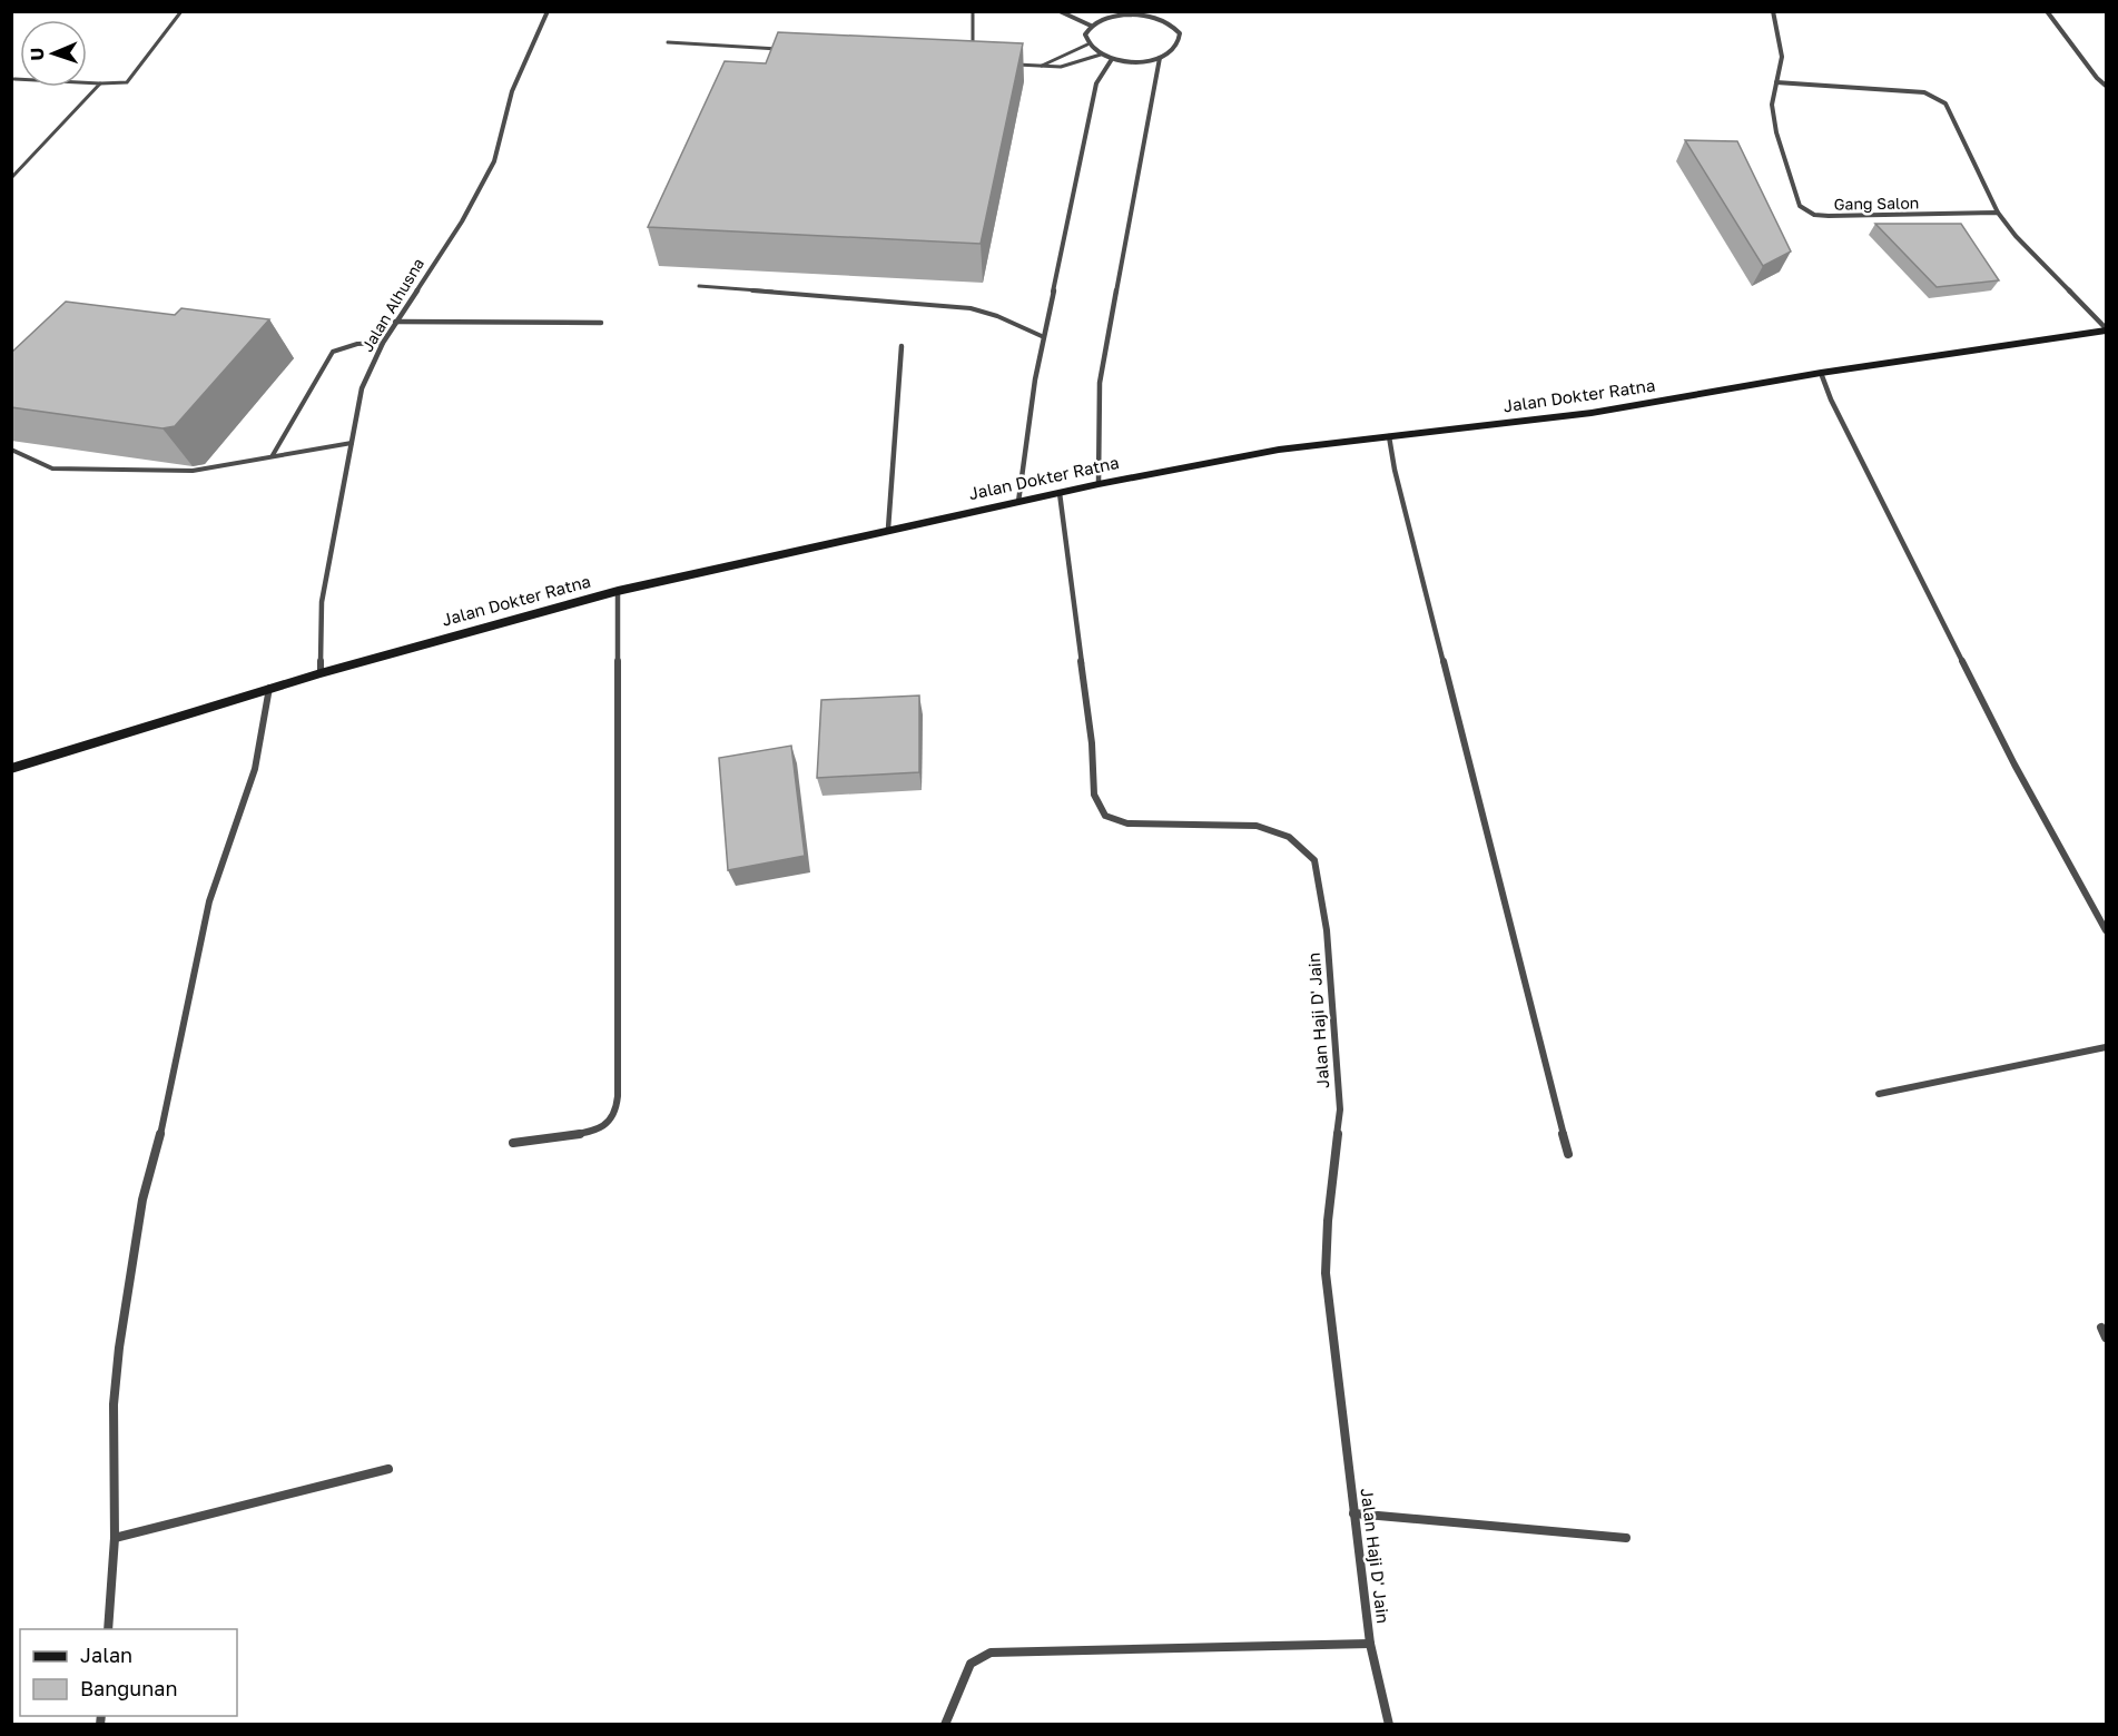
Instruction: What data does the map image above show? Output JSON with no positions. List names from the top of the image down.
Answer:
{
  "streets": {
    "street": [
      "Gang Salon",
      "Jalan Alhusna",
      "Jalan Dokter Ratna",
      "Jalan Haji D' Jain"
    ]
  },
  "crossings": [
    ["Jalan Alhusna", "Jalan Dokter Ratna"],
    ["Jalan Dokter Ratna", "Jalan Haji D' Jain"]
  ],
  "legend": ["Jalan", "Bangunan"],
  "north": "left"
}
